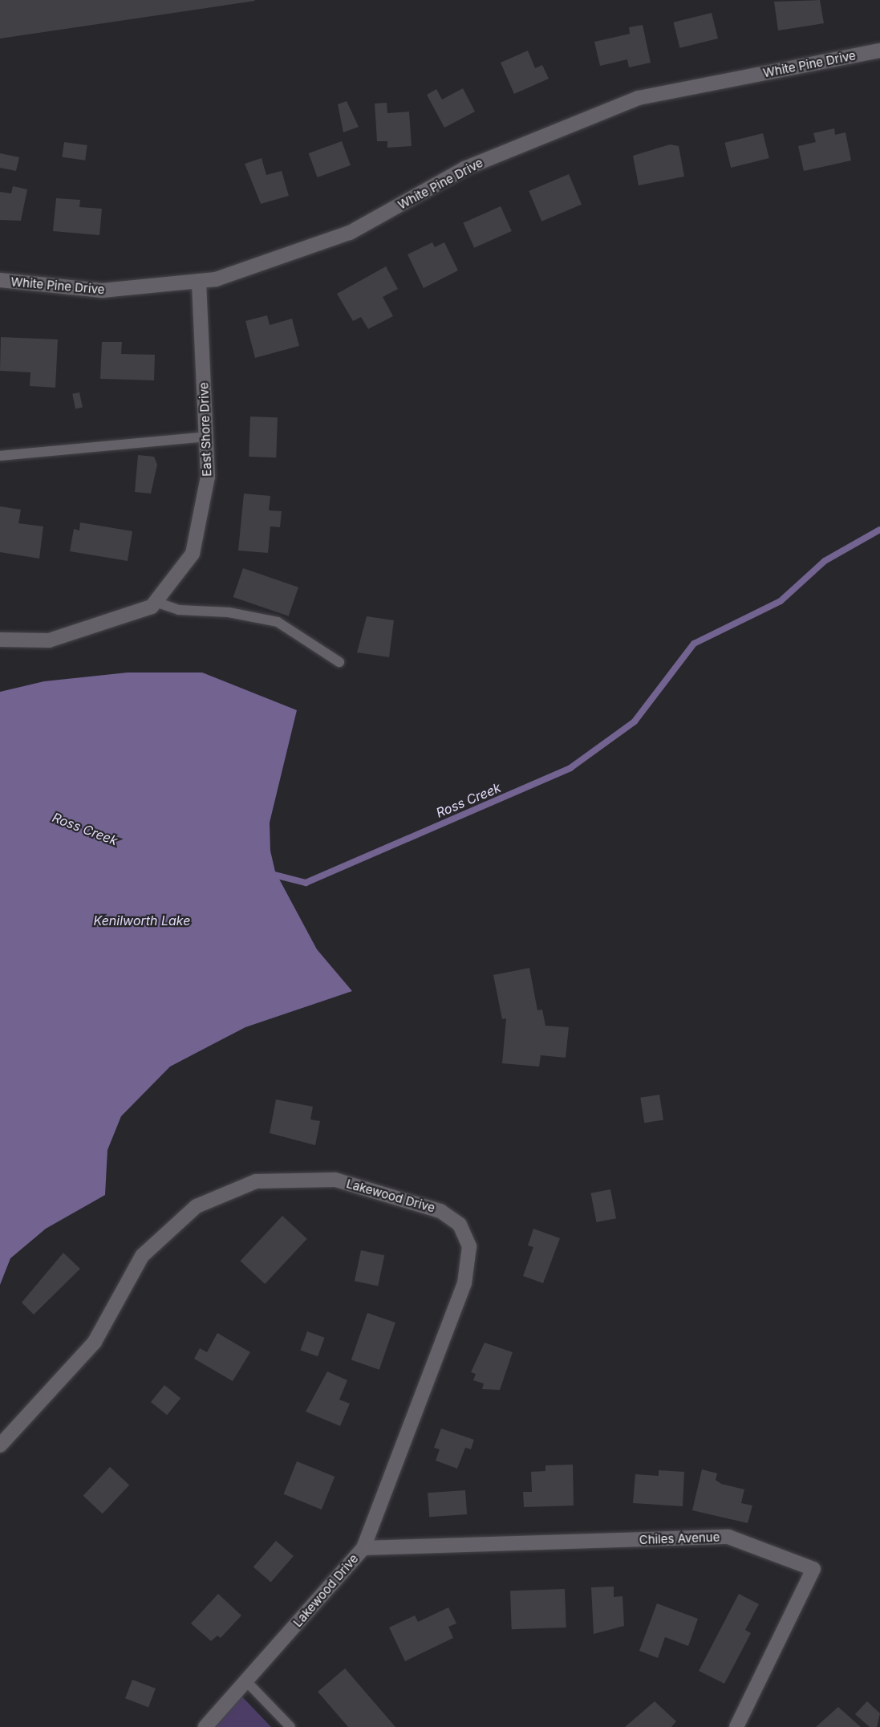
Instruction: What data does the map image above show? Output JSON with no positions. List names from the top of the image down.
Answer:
{
  "streets": {
    "street": [
      "White Pine Drive",
      "East Shore Drive",
      "Lakewood Drive",
      "Chiles Avenue"
    ]
  },
  "crossings": [
    ["White Pine Drive", "East Shore Drive"],
    ["Lakewood Drive", "Chiles Avenue"]
  ],
  "water": ["Ross Creek", "Kenilworth Lake"]
}
